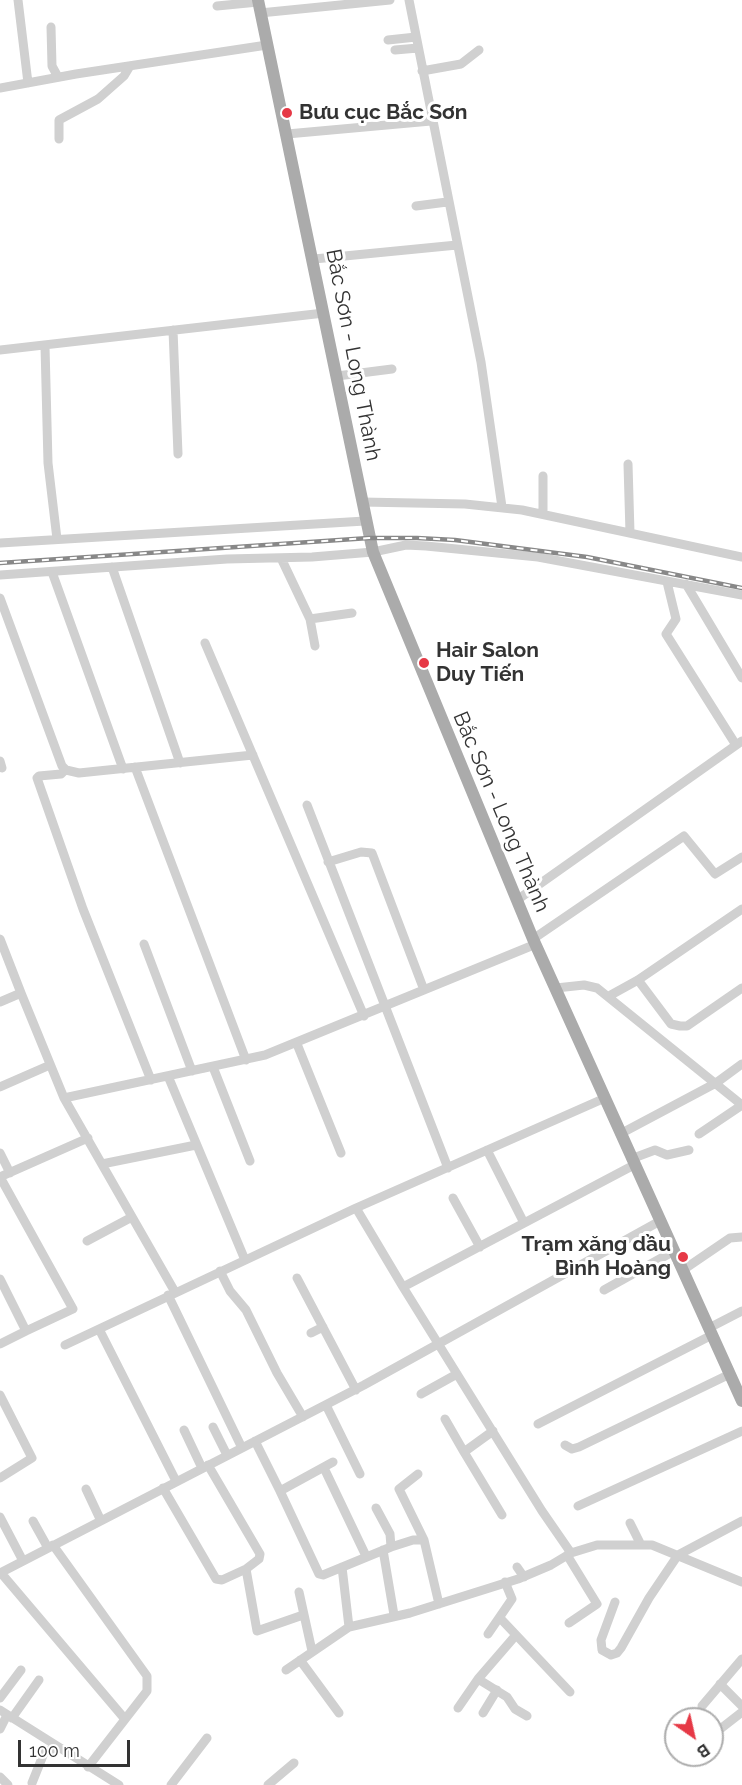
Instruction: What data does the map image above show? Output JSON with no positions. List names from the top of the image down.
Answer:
{
  "streets": {
    "main road": ["Bắc Sơn - Long Thành"]
  },
  "places": ["Bưu cục Bắc Sơn", "Hair Salon Duy Tiến", "Trạm xăng dầu Bình Hoàng"],
  "scale_bar": "100 m",
  "north": "bottom right"
}
